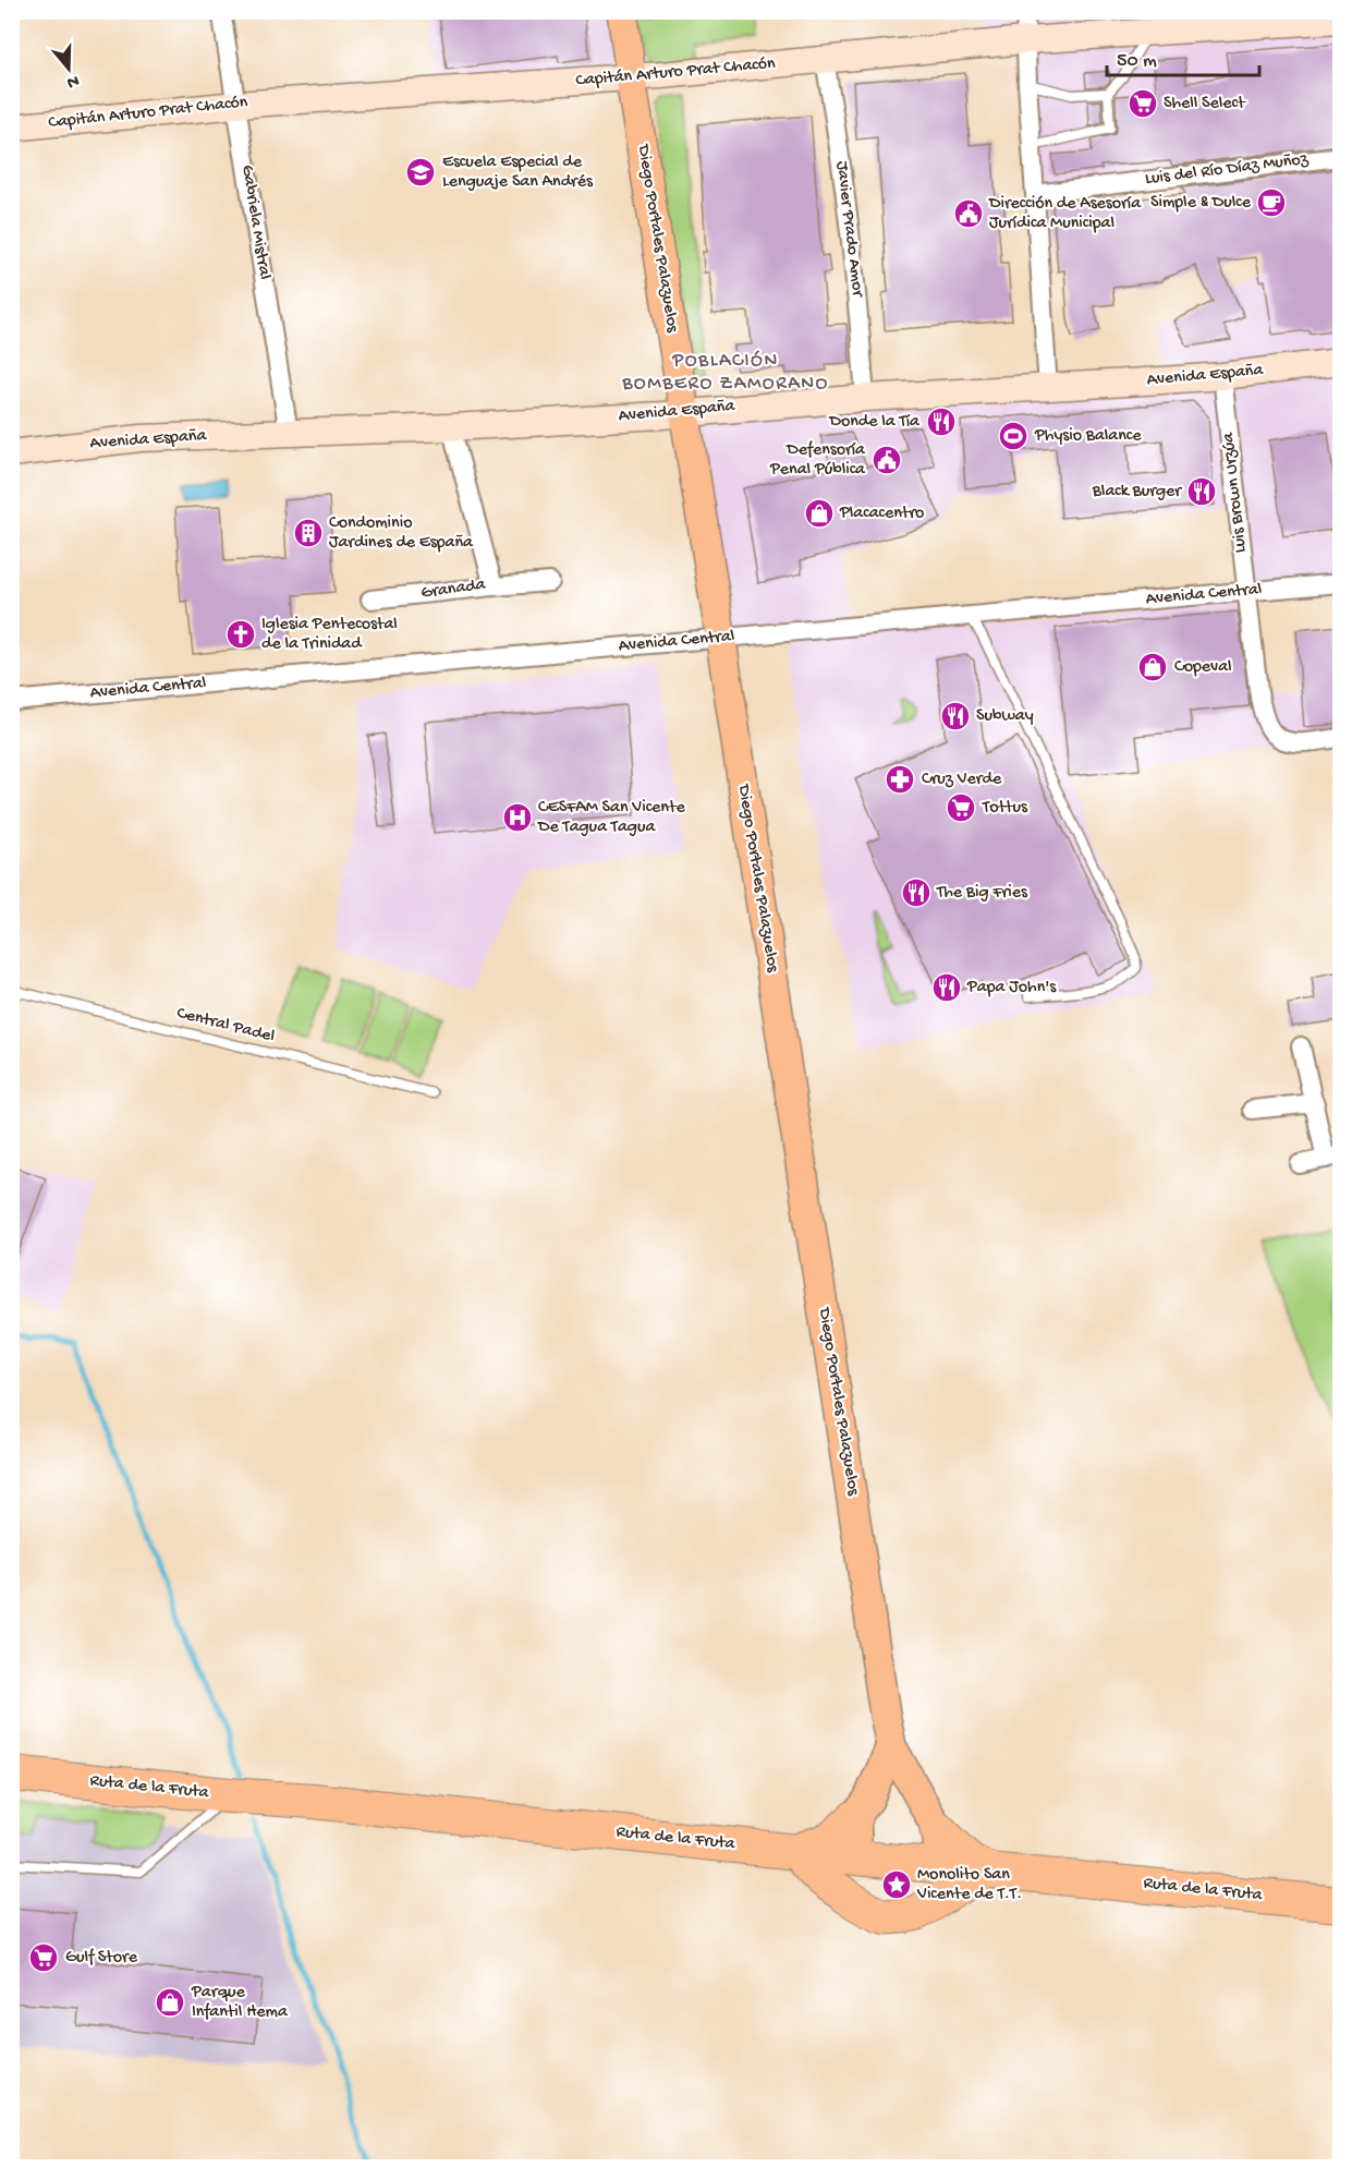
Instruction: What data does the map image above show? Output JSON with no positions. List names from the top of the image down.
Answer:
{
  "streets": {
    "highway": ["Ruta de la Fruta"],
    "main road": ["Diego Portales Palazuelos"],
    "street": [
      "Capitán Arturo Prat Chacón",
      "Luis del Río Díaz Muñoz",
      "Gabriela Mistral",
      "Javier Prado Amor",
      "Avenida España",
      "Luis Brown Urzúa",
      "Granada",
      "Avenida Central"
    ],
    "lane": ["Central Padel"]
  },
  "crossings": [
    ["Capitán Arturo Prat Chacón", "Gabriela Mistral"],
    ["Capitán Arturo Prat Chacón", "Javier Prado Amor"],
    ["Capitán Arturo Prat Chacón", "Diego Portales Palazuelos"],
    ["Gabriela Mistral", "Avenida España"],
    ["Javier Prado Amor", "Avenida España"],
    ["Diego Portales Palazuelos", "Avenida España"],
    ["Diego Portales Palazuelos", "Avenida Central"],
    ["Avenida España", "Luis Brown Urzúa"],
    ["Avenida España", "Granada"],
    ["Luis Brown Urzúa", "Avenida Central"]
  ],
  "districts": ["POBLACIÓN BOMBERO ZAMORANO"],
  "places": {
    "supermarket": ["Shell Select", "Tottus", "Gulf Store"],
    "school or university": ["Escuela Especial de Lenguaje San Andrés"],
    "cafe": ["Simple & Dulce"],
    "public building": ["Dirección de Asesoría Jurídica Municipal", "Defensoría Penal Pública"],
    "restaurant": [
      "Donde la Tía",
      "Black Burger",
      "Subway",
      "The Big Fries",
      "Papa John's"
    ],
    "sports": ["Physio Balance"],
    "shop": ["Placacentro", "Copeval", "Parque Infantil Hema"],
    "building": ["Condominio Jardines de España"],
    "church": ["Iglesia Pentecostal de la Trinidad"],
    "pharmacy": ["Cruz Verde"],
    "hospital": ["CESFAM San Vicente De Tagua Tagua"],
    "place": ["Monolito San Vicente de T.T."]
  },
  "scale_bar": "50 m",
  "north": "bottom"
}
